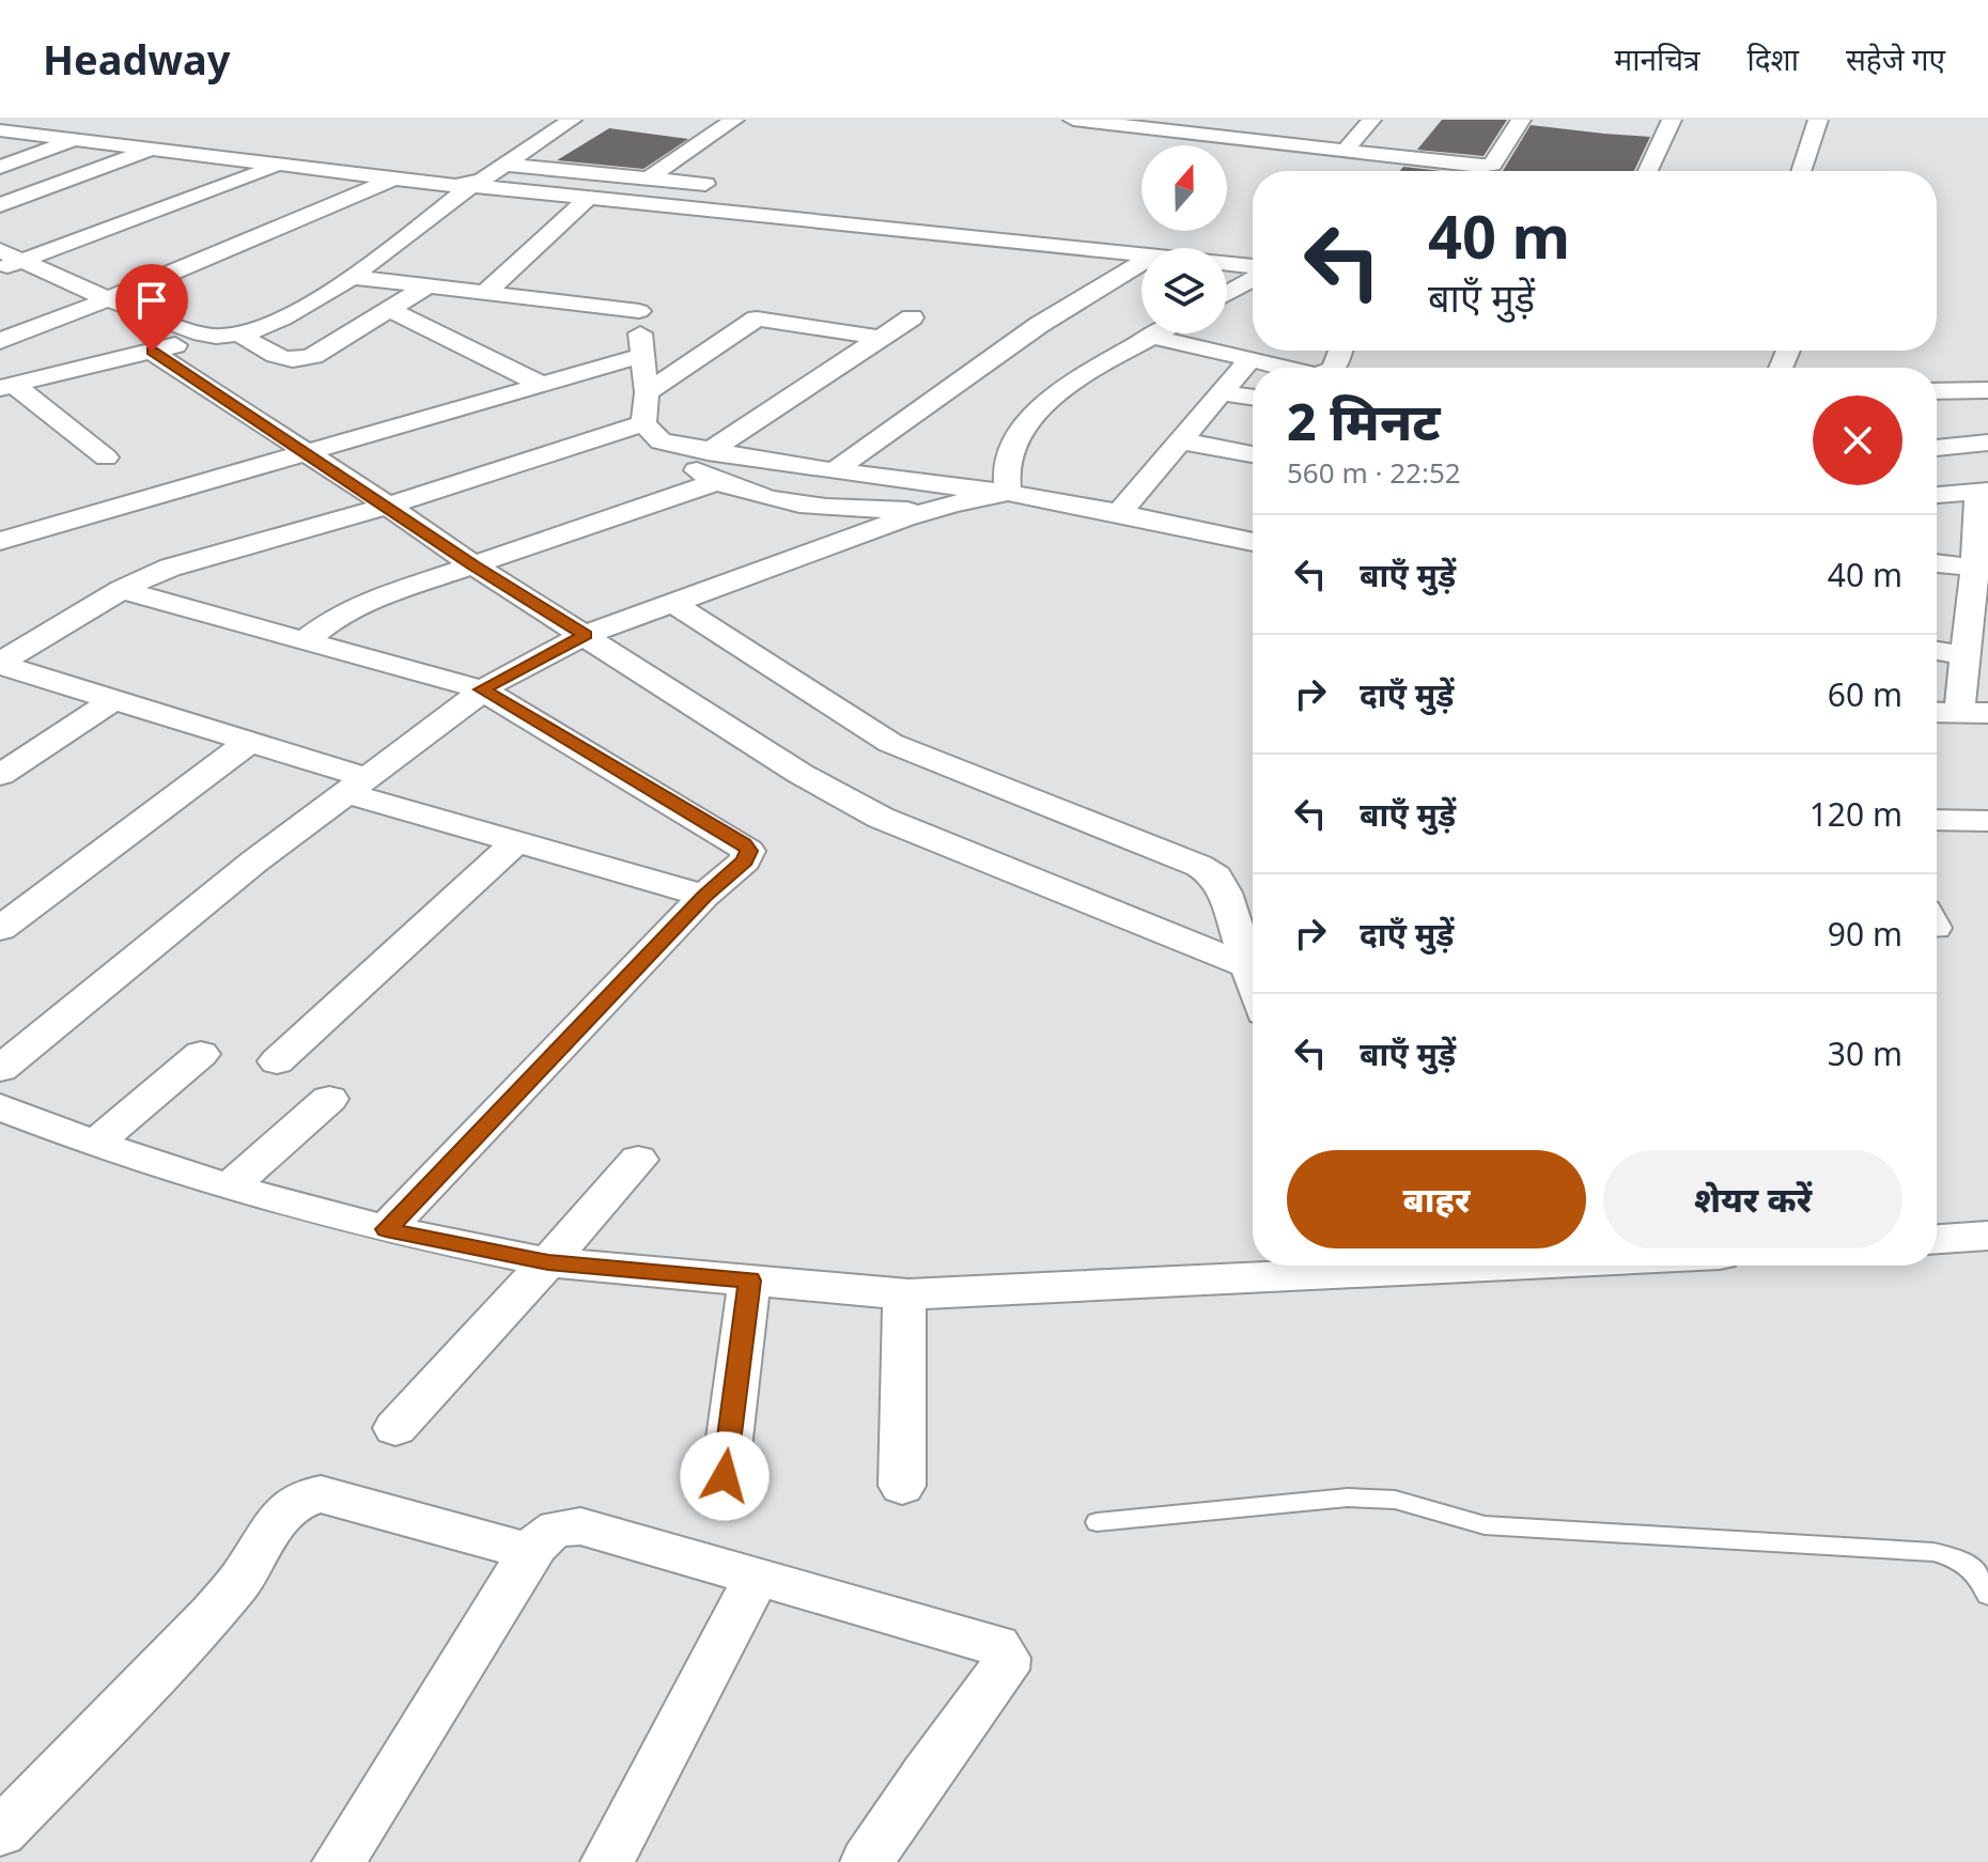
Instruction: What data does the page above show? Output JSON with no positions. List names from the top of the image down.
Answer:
{
  "north": "top",
  "page": {
    "header": "Headway",
    "nav": ["मानचित्र", "दिशा", "सहेजे गए"],
    "turn": ["40 m", "बाएँ मुड़ें"],
    "heading": ["2 मिनट", "560 m · 22:52"],
    "list": [
      {
        "name": "बाएँ मुड़ें",
        "value": "40 m"
      },
      {
        "name": "दाएँ मुड़ें",
        "value": "60 m"
      },
      {
        "name": "बाएँ मुड़ें",
        "value": "120 m"
      },
      {
        "name": "दाएँ मुड़ें",
        "value": "90 m"
      },
      {
        "name": "बाएँ मुड़ें",
        "value": "30 m"
      }
    ],
    "buttons": ["बाहर", "शेयर करें"]
  }
}
